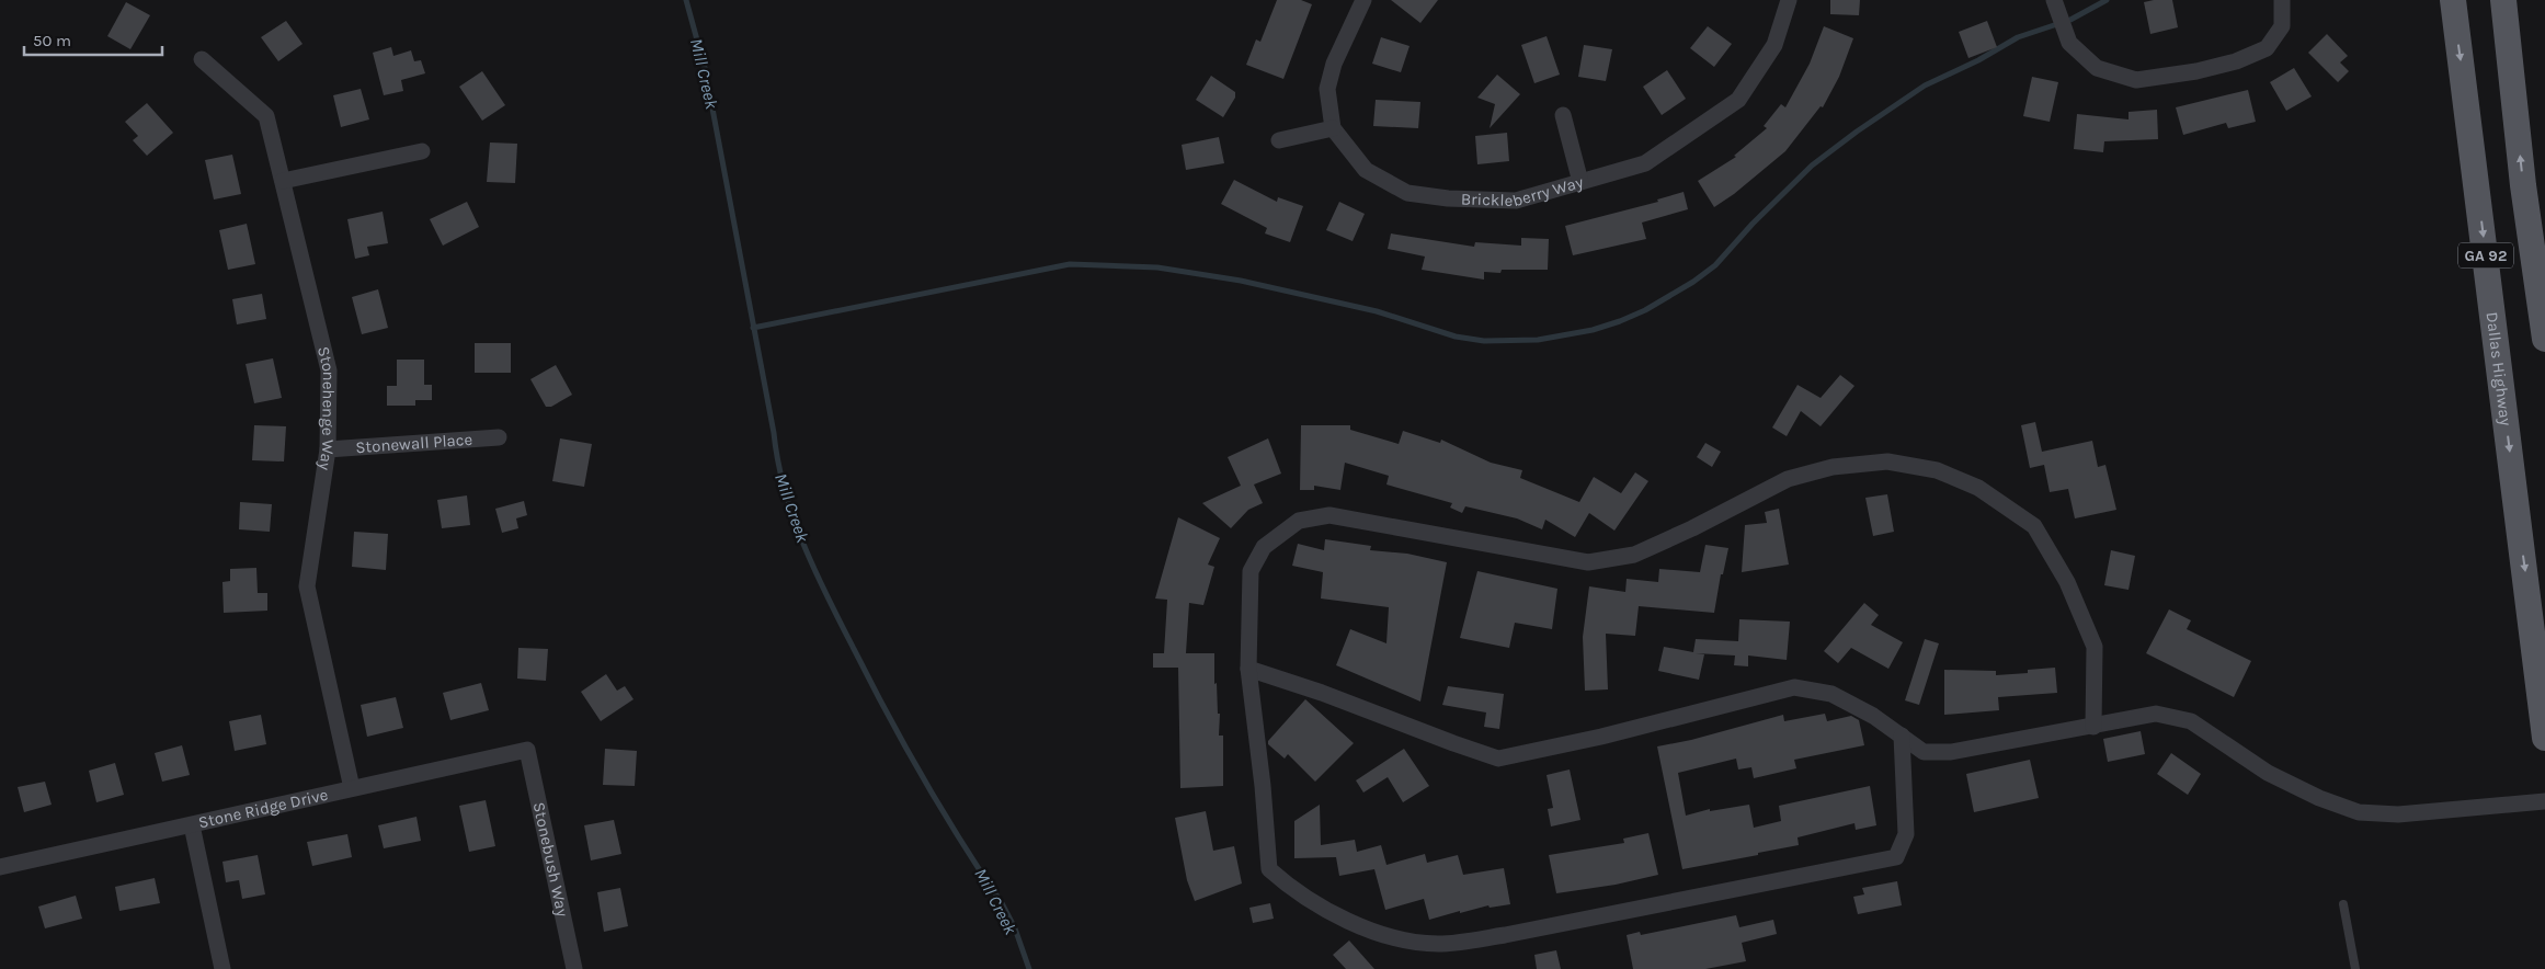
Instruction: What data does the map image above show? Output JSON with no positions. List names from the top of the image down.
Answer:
{
  "streets": {
    "main road": ["GA 92", "Dallas Highway"],
    "street": [
      "Brickleberry Way",
      "Stonehenge Way",
      "Stonewall Place",
      "Stone Ridge Drive",
      "Stonebush Way"
    ]
  },
  "crossings": [
    ["Stonehenge Way", "Stonewall Place"],
    ["Stonehenge Way", "Stone Ridge Drive"],
    ["Stone Ridge Drive", "Stonebush Way"]
  ],
  "water": ["Mill Creek"],
  "scale_bar": "50 m"
}
